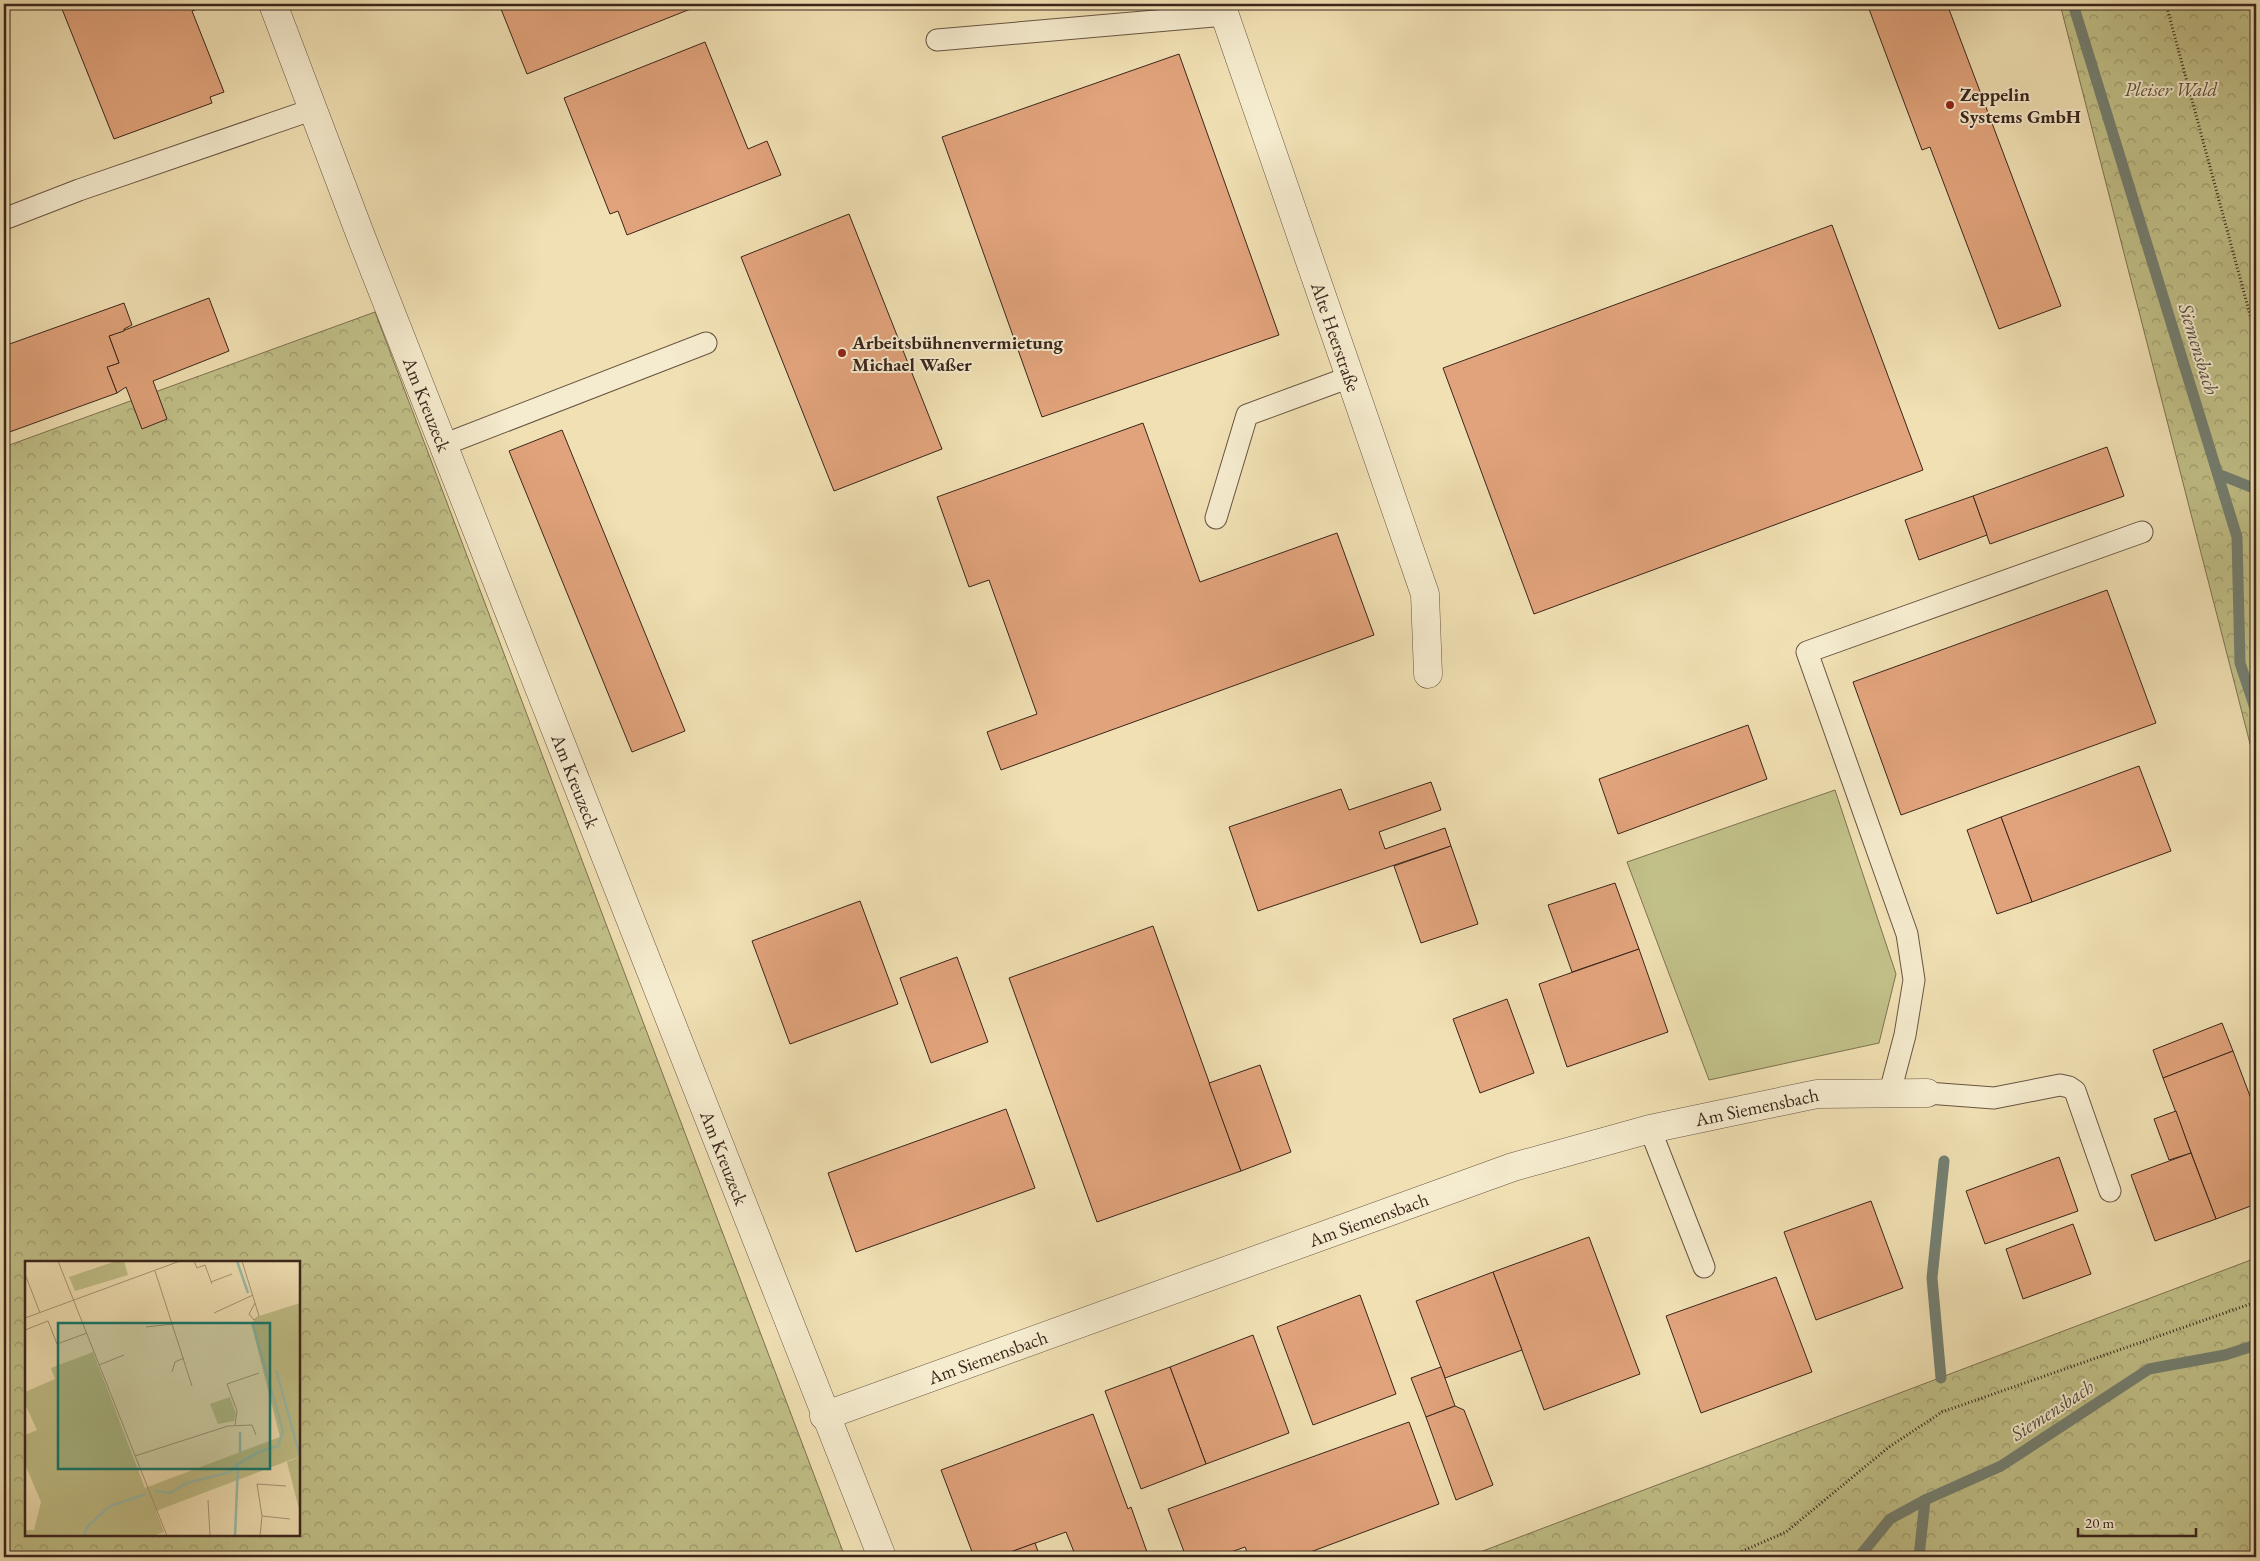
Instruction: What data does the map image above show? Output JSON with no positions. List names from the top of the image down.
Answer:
{
  "streets": {
    "street": ["Alte Heerstraße", "Am Kreuzeck", "Am Siemensbach"]
  },
  "crossings": [
    ["Am Kreuzeck", "Am Siemensbach"]
  ],
  "water": ["Siemensbach"],
  "parks": ["Pleiser Wald"],
  "places": ["Zeppelin Systems GmbH", "Arbeitsbühnenvermietung Michael Waßer"],
  "scale_bar": "20 m"
}
